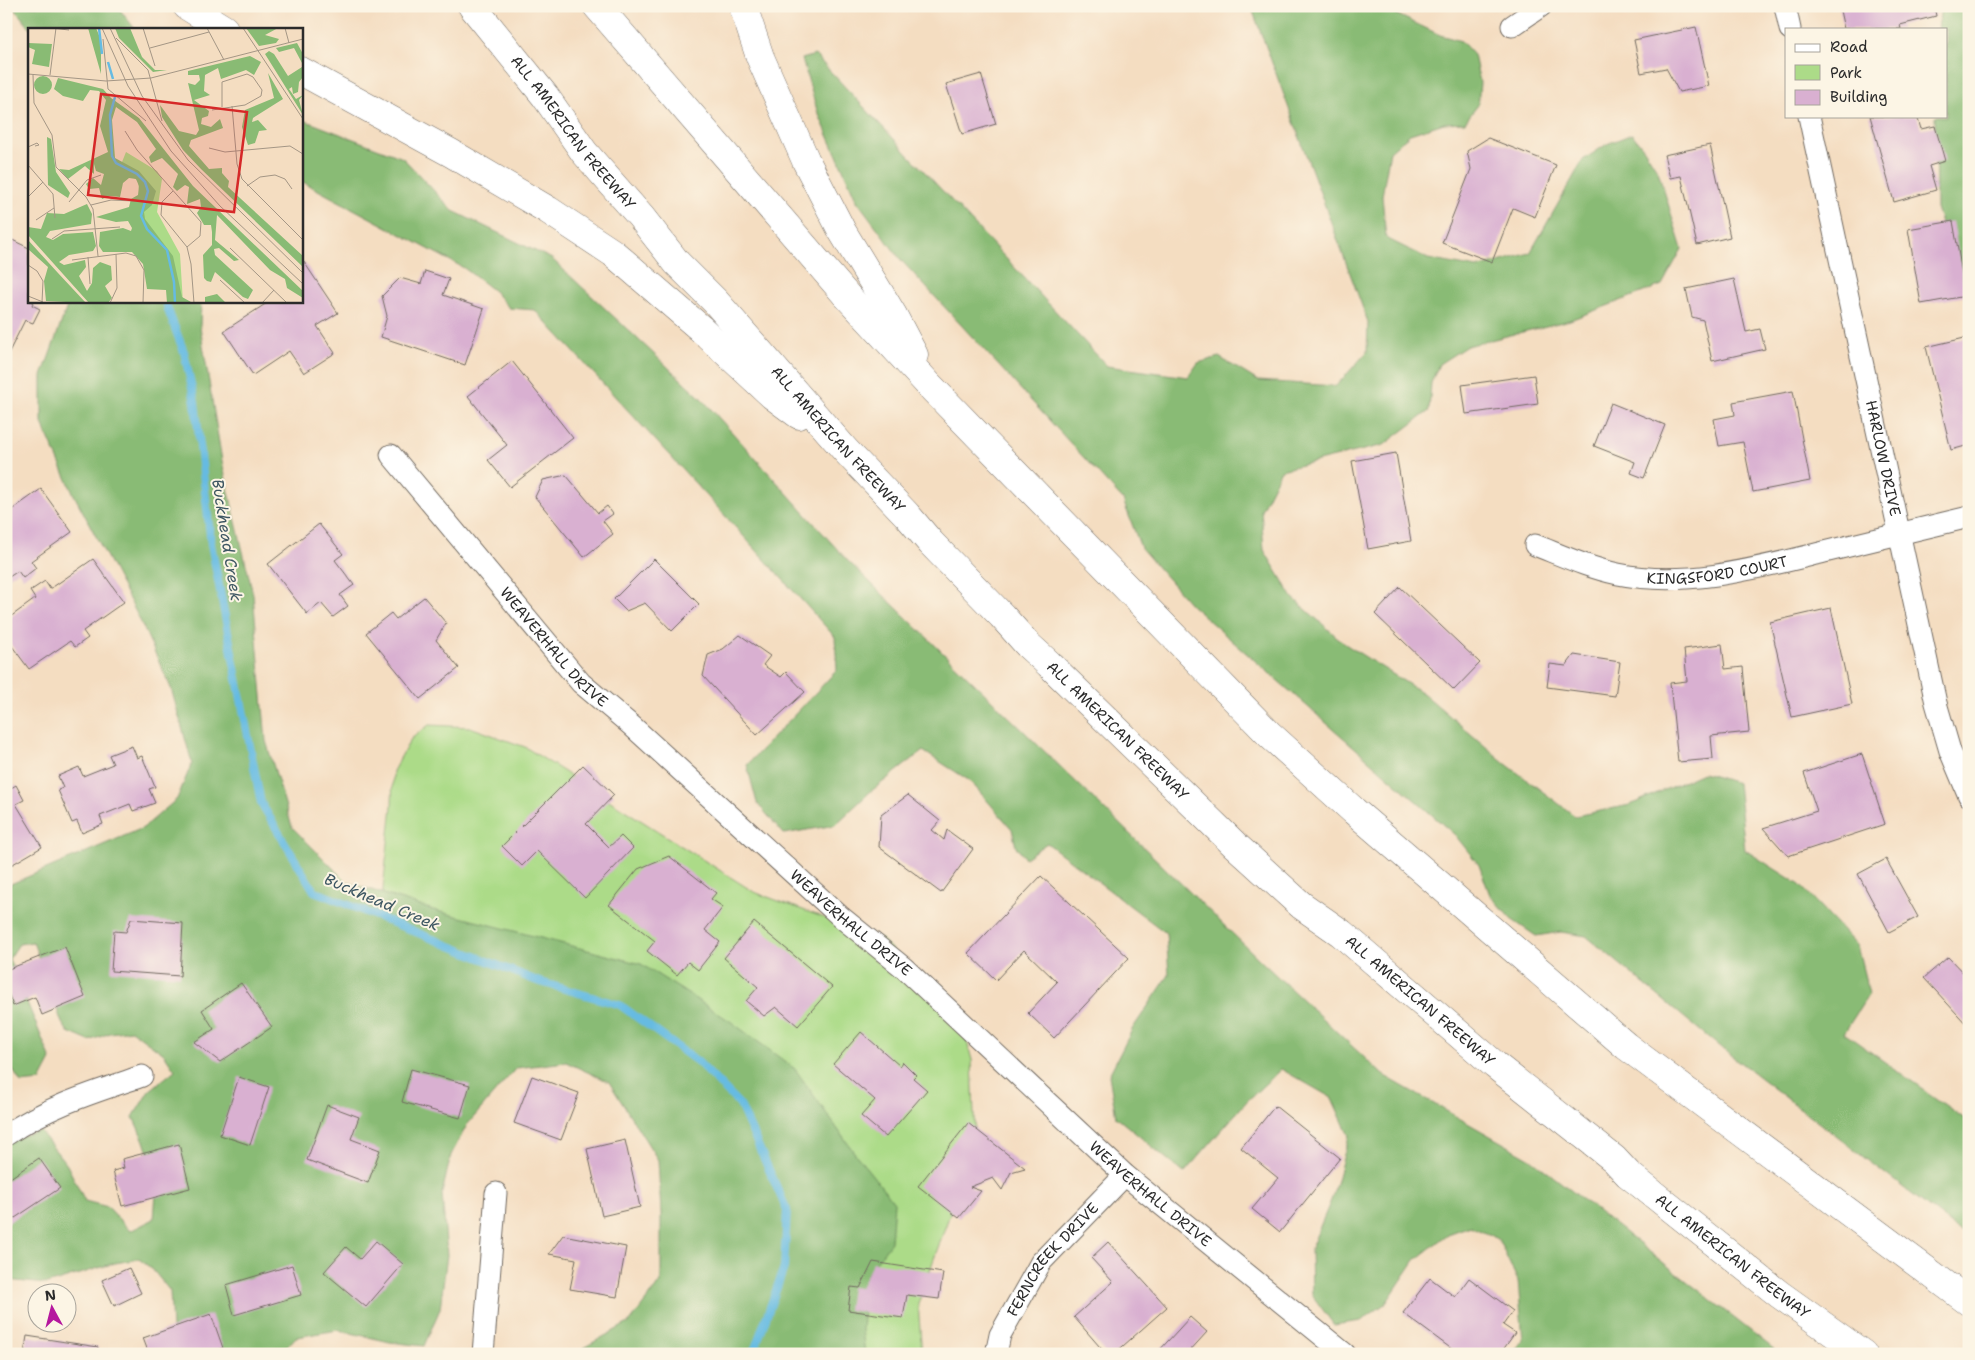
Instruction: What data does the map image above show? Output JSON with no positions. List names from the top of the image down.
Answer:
{
  "streets": {
    "highway": ["ALL AMERICAN FREEWAY"],
    "street": [
      "HARLOW DRIVE",
      "KINGSFORD COURT",
      "WEAVERHALL DRIVE",
      "FERNCREEK DRIVE"
    ]
  },
  "crossings": [
    ["HARLOW DRIVE", "KINGSFORD COURT"],
    ["WEAVERHALL DRIVE", "FERNCREEK DRIVE"]
  ],
  "water": ["Buckhead Creek"],
  "legend": ["Road", "Park", "Building"],
  "north": "top"
}
